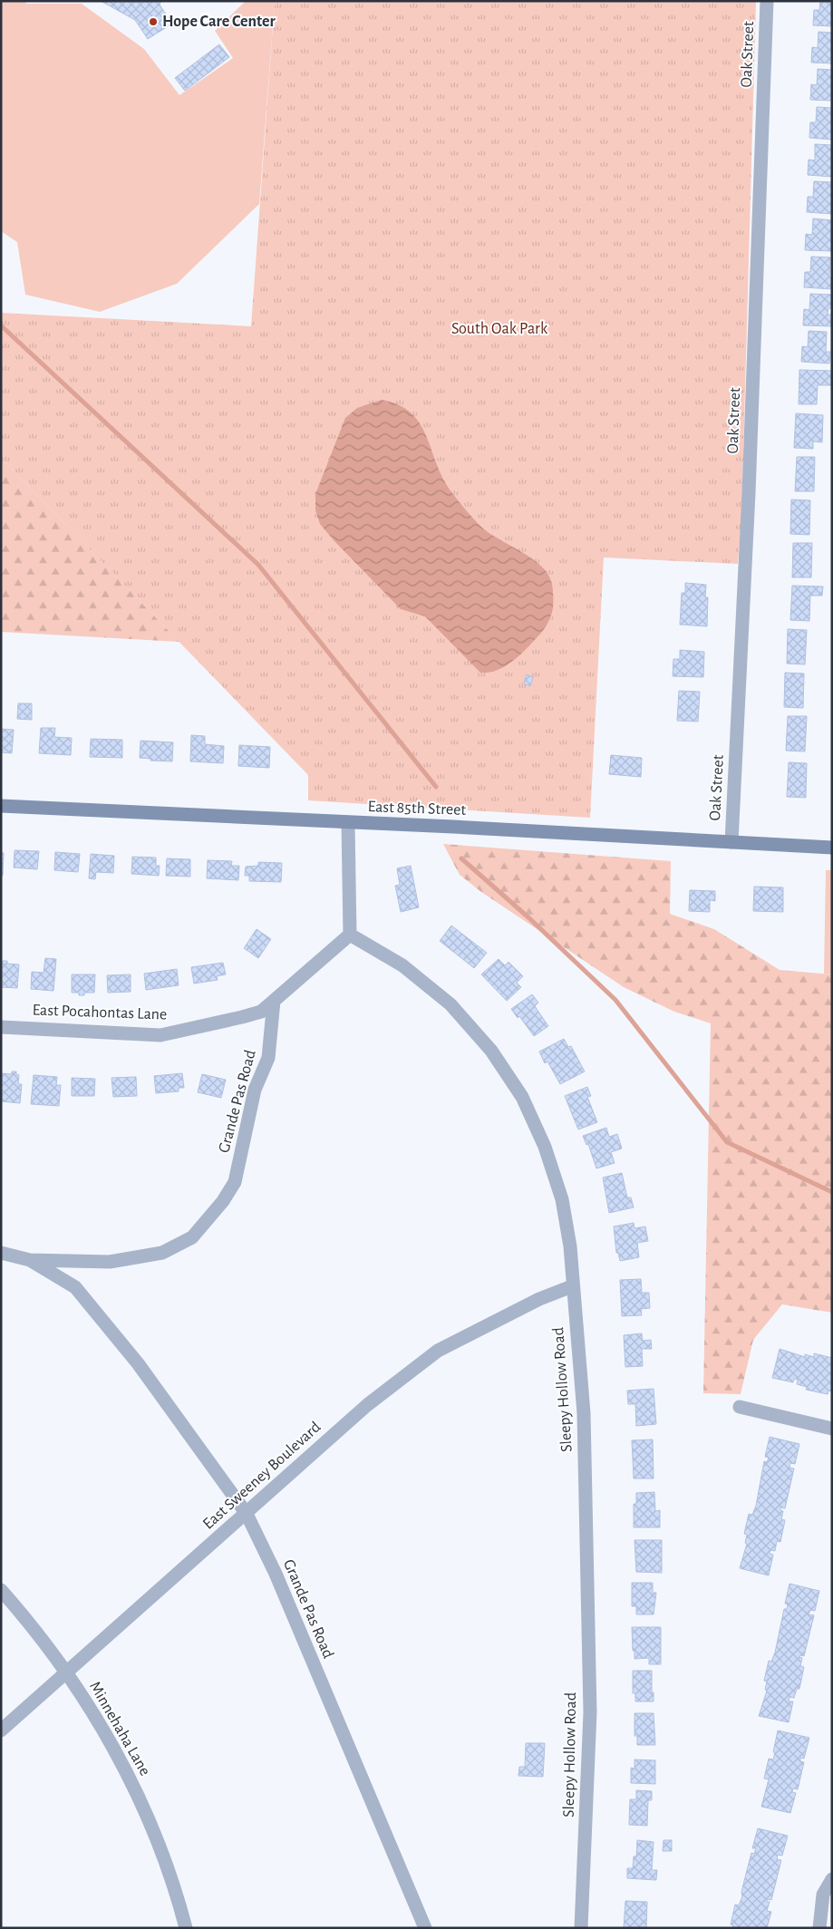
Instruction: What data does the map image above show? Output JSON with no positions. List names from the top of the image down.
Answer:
{
  "streets": {
    "main road": ["East 85th Street"],
    "street": [
      "Oak Street",
      "East Pocahontas Lane",
      "Grande Pas Road",
      "Sleepy Hollow Road",
      "East Sweeney Boulevard",
      "Minnehaha Lane"
    ]
  },
  "crossings": [
    ["Oak Street", "East 85th Street"],
    ["East Pocahontas Lane", "Grande Pas Road"],
    ["Grande Pas Road", "East Sweeney Boulevard"],
    ["Sleepy Hollow Road", "East Sweeney Boulevard"],
    ["East Sweeney Boulevard", "Minnehaha Lane"]
  ],
  "parks": ["South Oak Park"],
  "places": ["Hope Care Center"]
}
